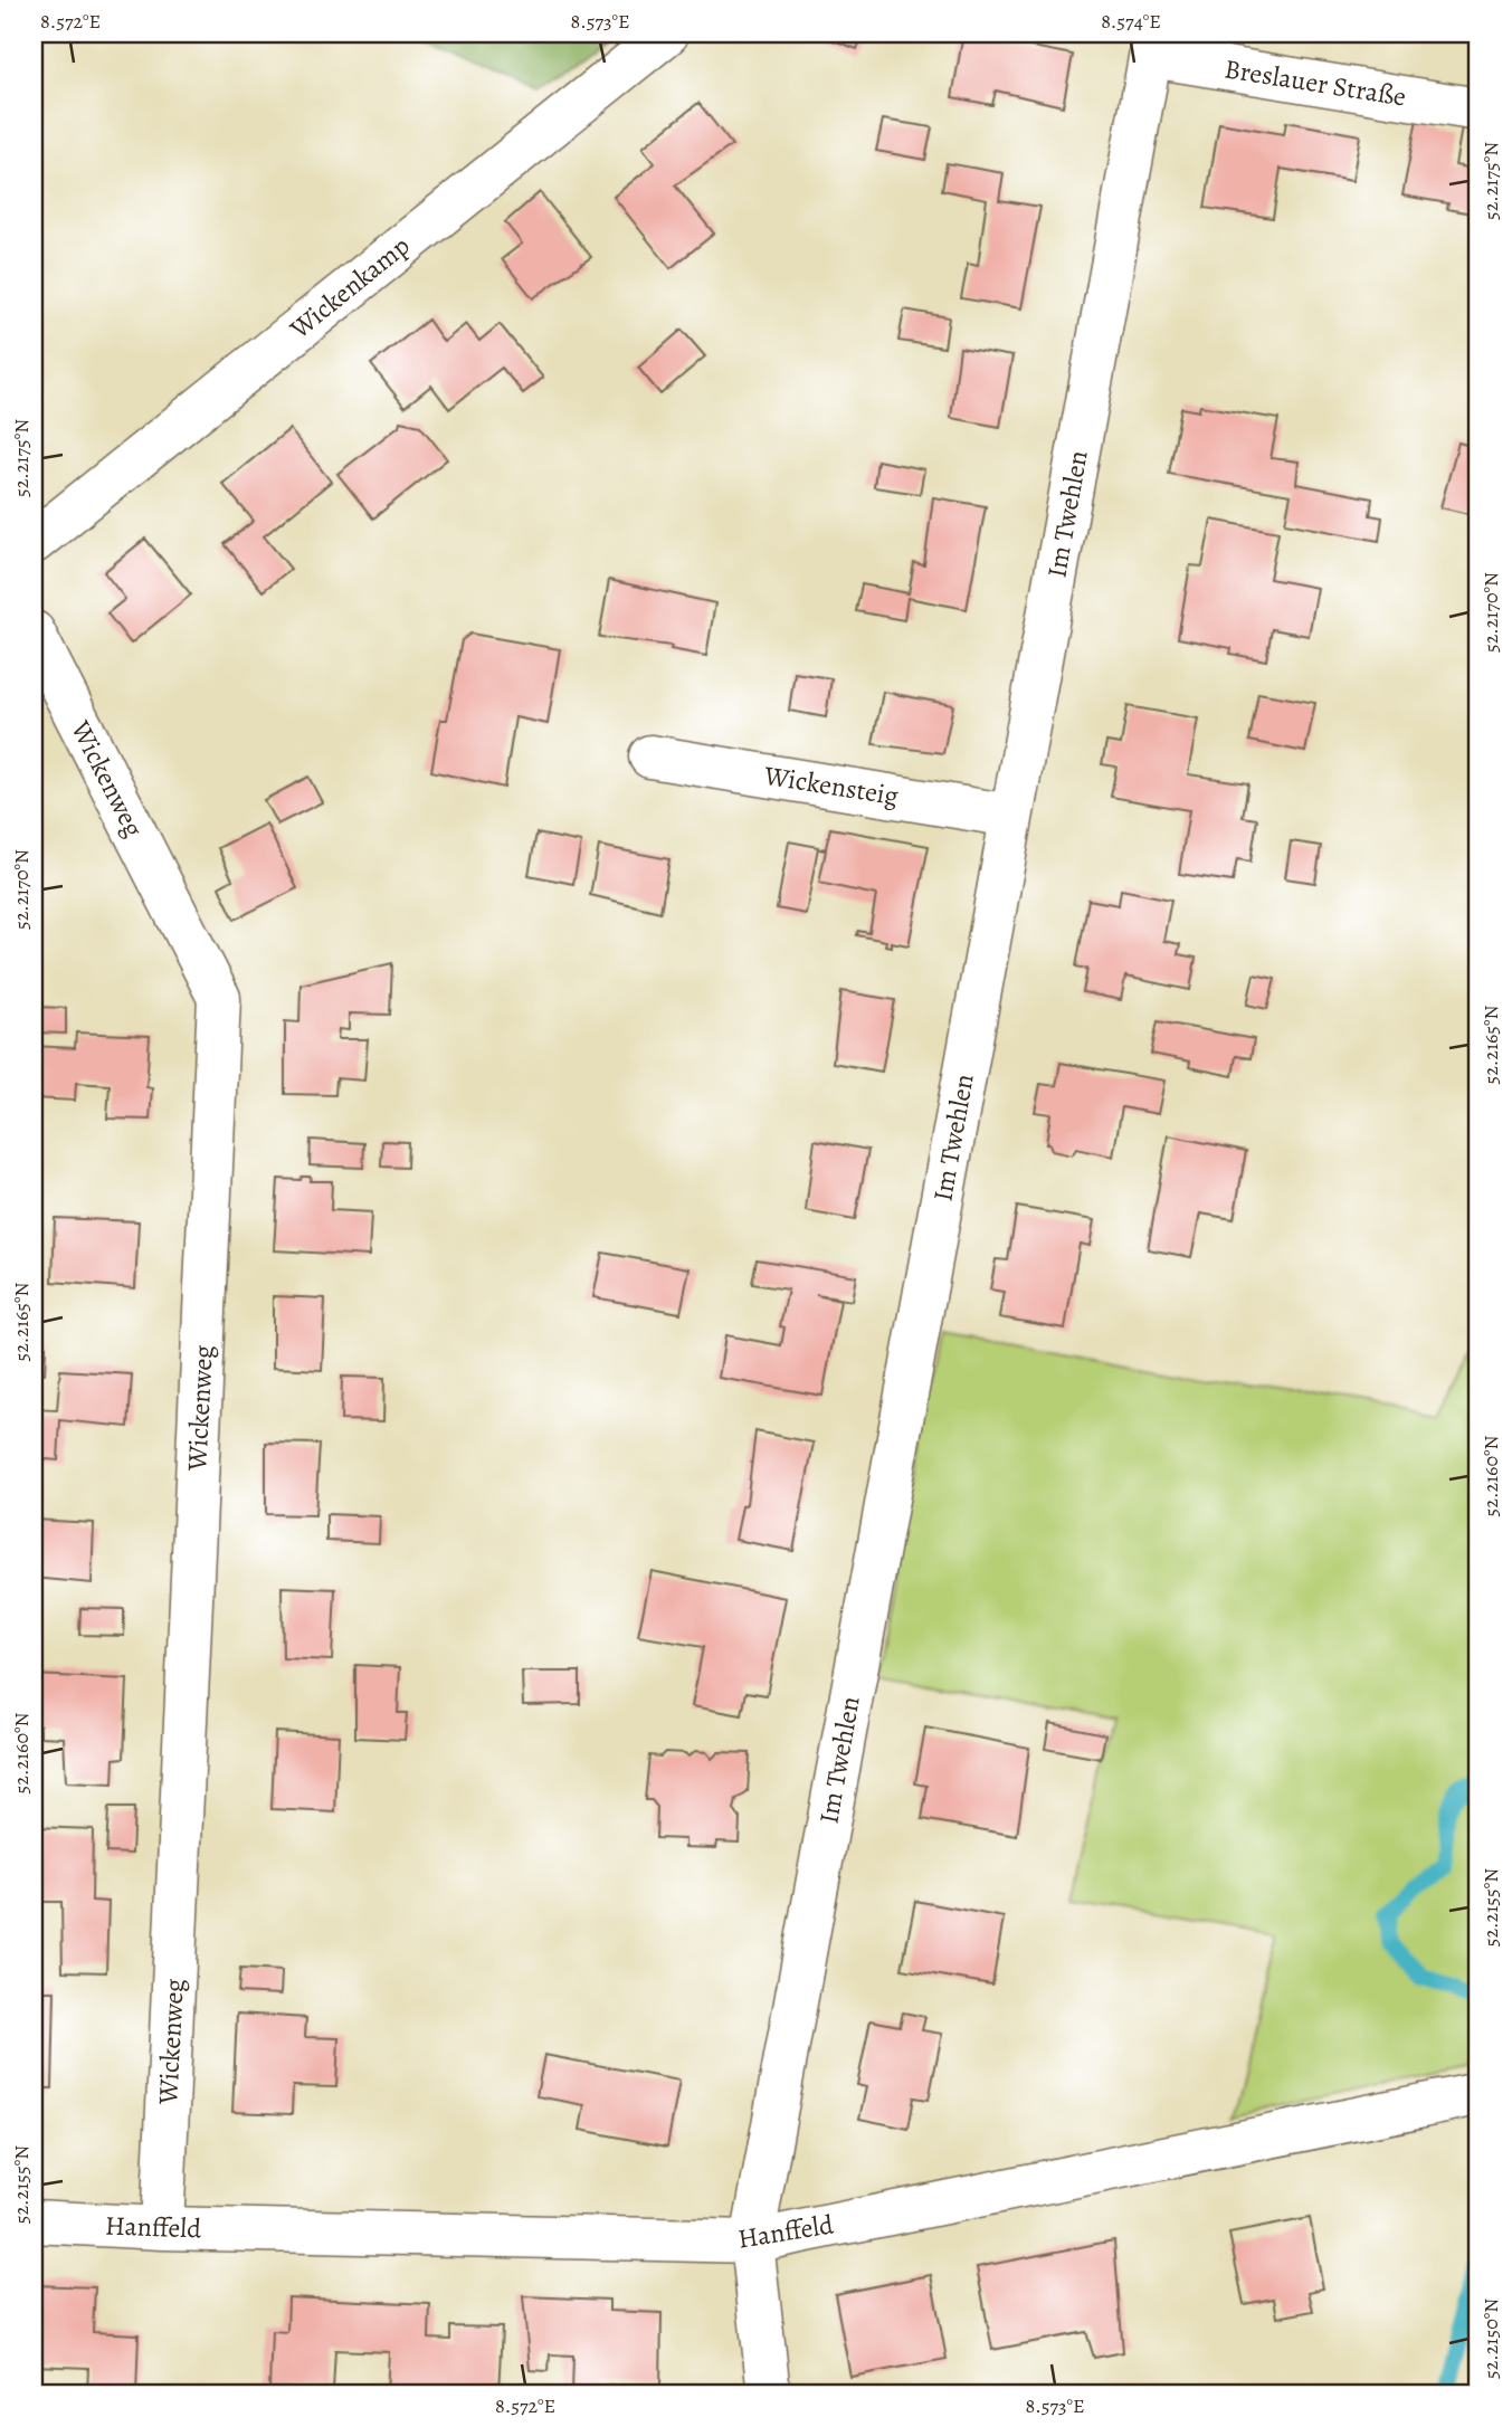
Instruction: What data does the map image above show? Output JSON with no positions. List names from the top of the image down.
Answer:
{
  "streets": {
    "street": [
      "Breslauer Straße",
      "Wickenkamp",
      "Im Twehlen",
      "Wickenweg",
      "Wickensteig",
      "Hanffeld"
    ]
  },
  "crossings": [
    ["Breslauer Straße", "Im Twehlen"],
    ["Im Twehlen", "Wickensteig"],
    ["Im Twehlen", "Hanffeld"],
    ["Wickenweg", "Hanffeld"]
  ],
  "coordinates": [
    "8.572°E",
    "8.573°E",
    "8.574°E",
    "52.2175°N",
    "52.2170°N",
    "52.2165°N",
    "52.2160°N",
    "52.2155°N",
    "52.2150°N"
  ]
}
